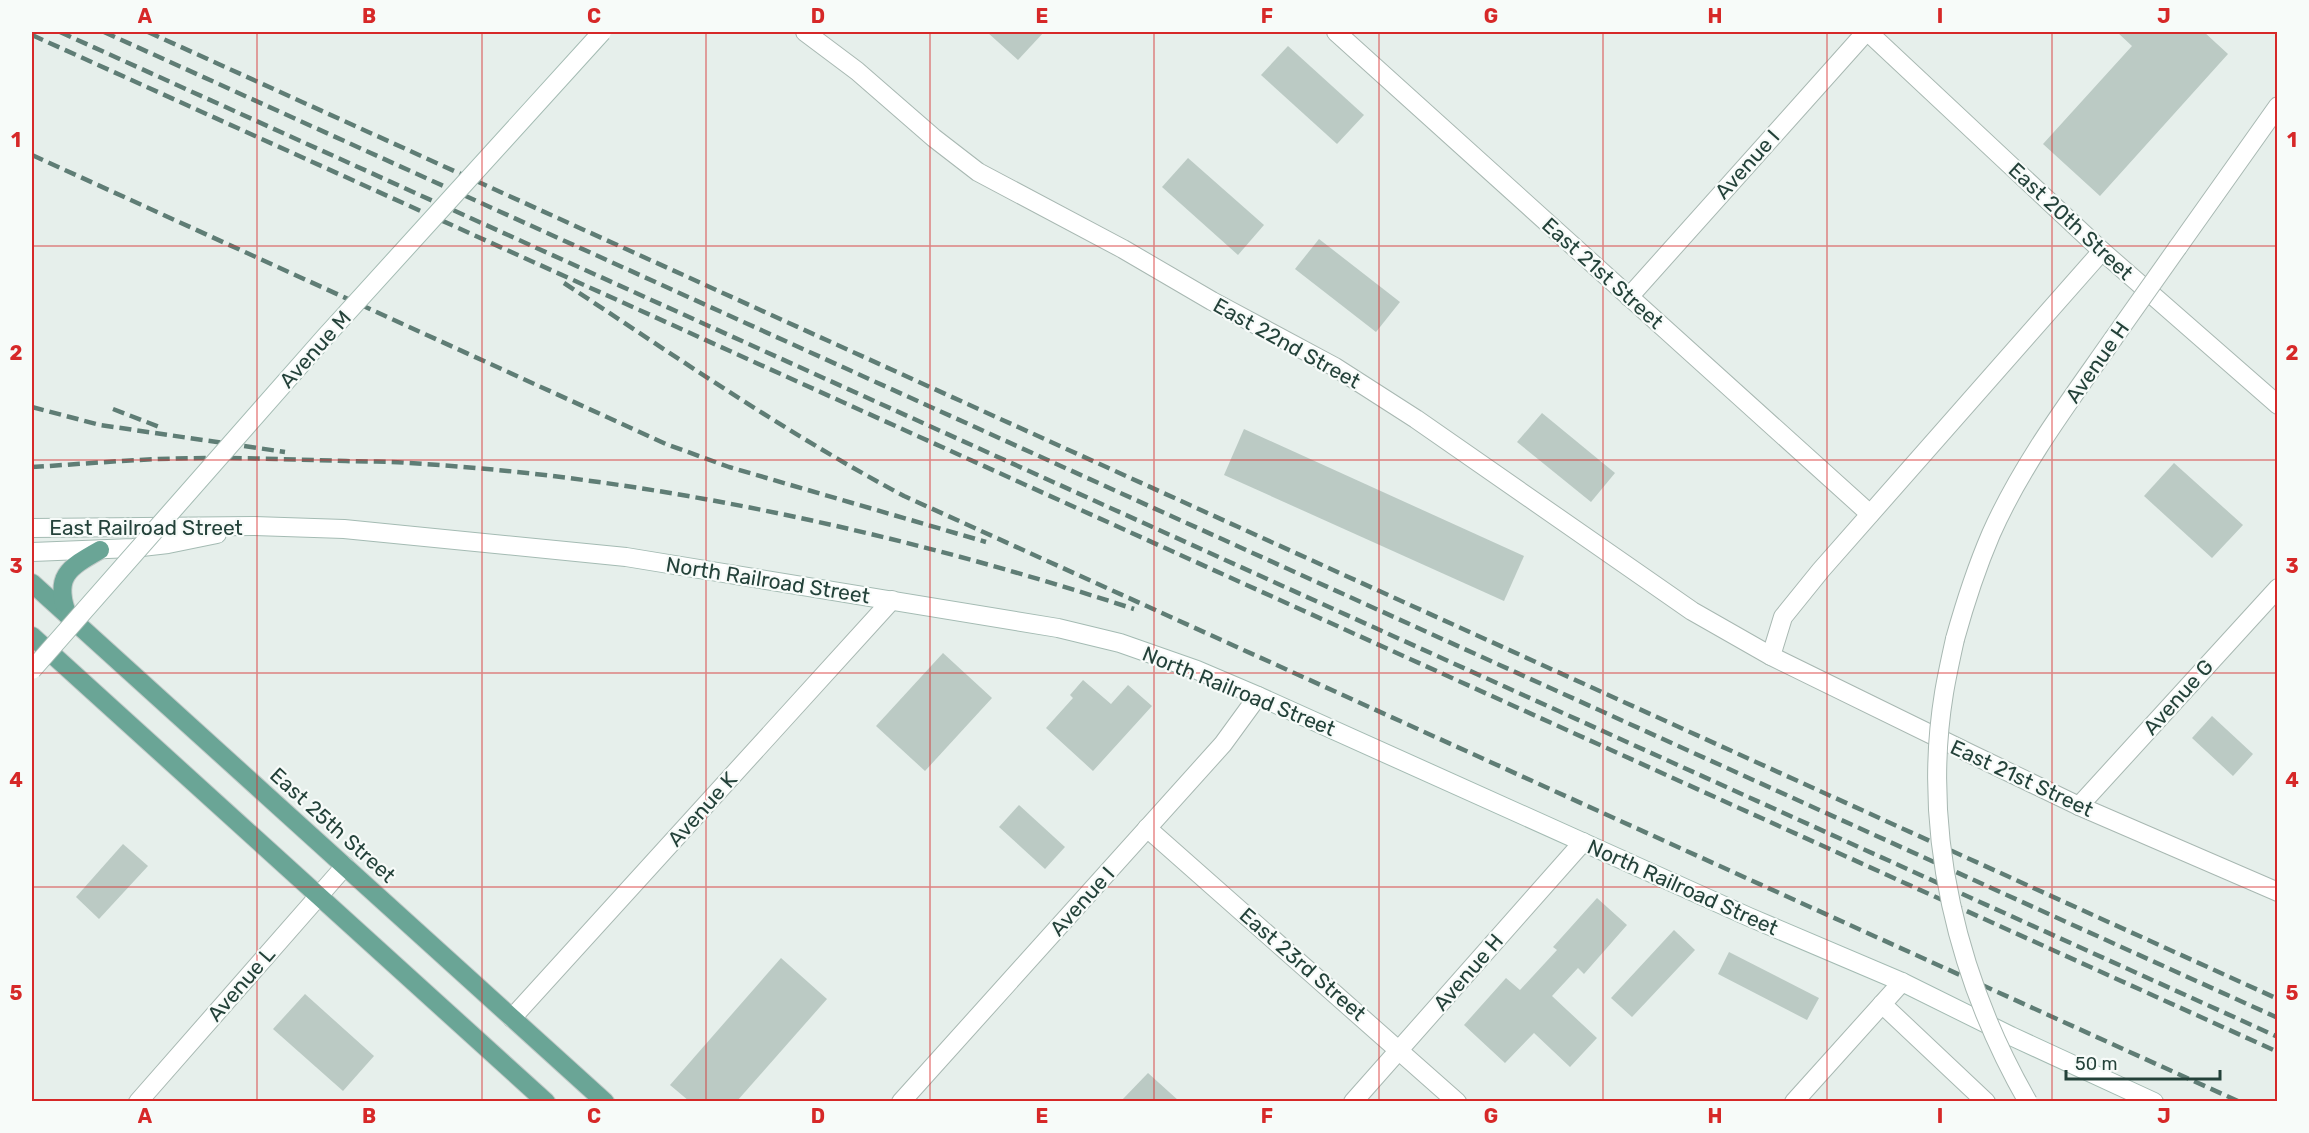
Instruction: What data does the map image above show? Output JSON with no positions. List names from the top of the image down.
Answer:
{
  "streets": {
    "main road": ["East 25th Street"],
    "street": [
      "Avenue I",
      "East 20th Street",
      "East 21st Street",
      "East 22nd Street",
      "Avenue M",
      "Avenue H",
      "East Railroad Street",
      "North Railroad Street",
      "Avenue G",
      "Avenue K",
      "East 23rd Street",
      "Avenue L"
    ]
  },
  "crossings": [
    ["Avenue I", "East 20th Street"],
    ["Avenue I", "East 21st Street"],
    ["Avenue I", "North Railroad Street"],
    ["Avenue I", "East 23rd Street"],
    ["East 21st Street", "East 22nd Street"],
    ["East 21st Street", "Avenue G"],
    ["Avenue H", "North Railroad Street"],
    ["Avenue H", "East 23rd Street"],
    ["East Railroad Street", "North Railroad Street"],
    ["North Railroad Street", "Avenue K"],
    ["Avenue K", "East 25th Street"],
    ["East 25th Street", "Avenue L"]
  ],
  "scale_bar": "50 m",
  "grid": {
    "columns": [
      "A",
      "B",
      "C",
      "D",
      "E",
      "F",
      "G",
      "H",
      "I",
      "J"
    ],
    "rows": [
      "1",
      "2",
      "3",
      "4",
      "5"
    ]
  }
}
